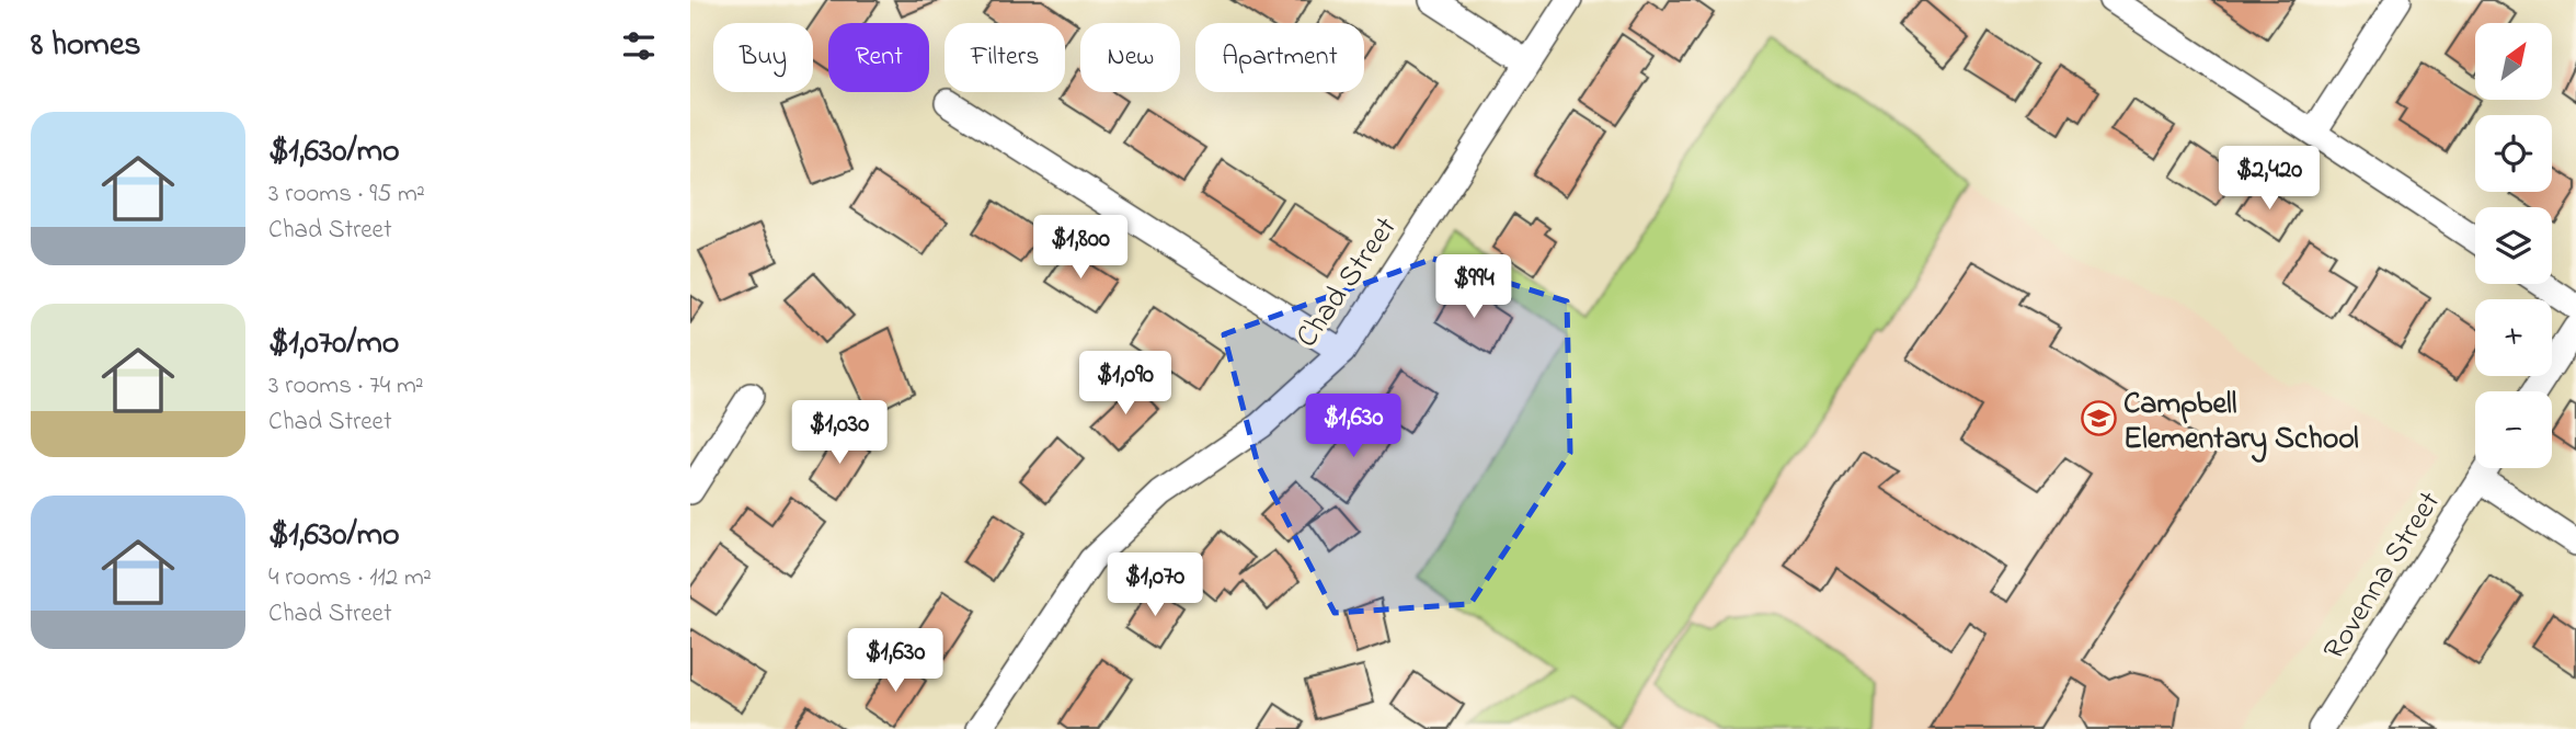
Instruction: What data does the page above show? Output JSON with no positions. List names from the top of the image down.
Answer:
{
  "streets": {
    "street": ["Chad Street", "Rovenna Street"]
  },
  "places": {
    "school or university": ["Campbell Elementary School"]
  },
  "north": "top right",
  "page": {
    "heading": "8 homes",
    "map_buttons": ["+", "−"],
    "chip": [
      "Buy",
      "Rent",
      "Filters",
      "New",
      "Apartment"
    ],
    "list": [
      {
        "name": "$1,630/mo",
        "note": "3 rooms · 95 m² · Chad Street"
      },
      {
        "name": "$1,070/mo",
        "note": "3 rooms · 74 m² · Chad Street"
      },
      {
        "name": "$1,630/mo",
        "note": "4 rooms · 112 m² · Chad Street"
      }
    ],
    "price": [
      "$2,420",
      "$1,800",
      "$994",
      "$1,090",
      "$1,630",
      "$1,030",
      "$1,070",
      "$1,630"
    ]
  }
}
